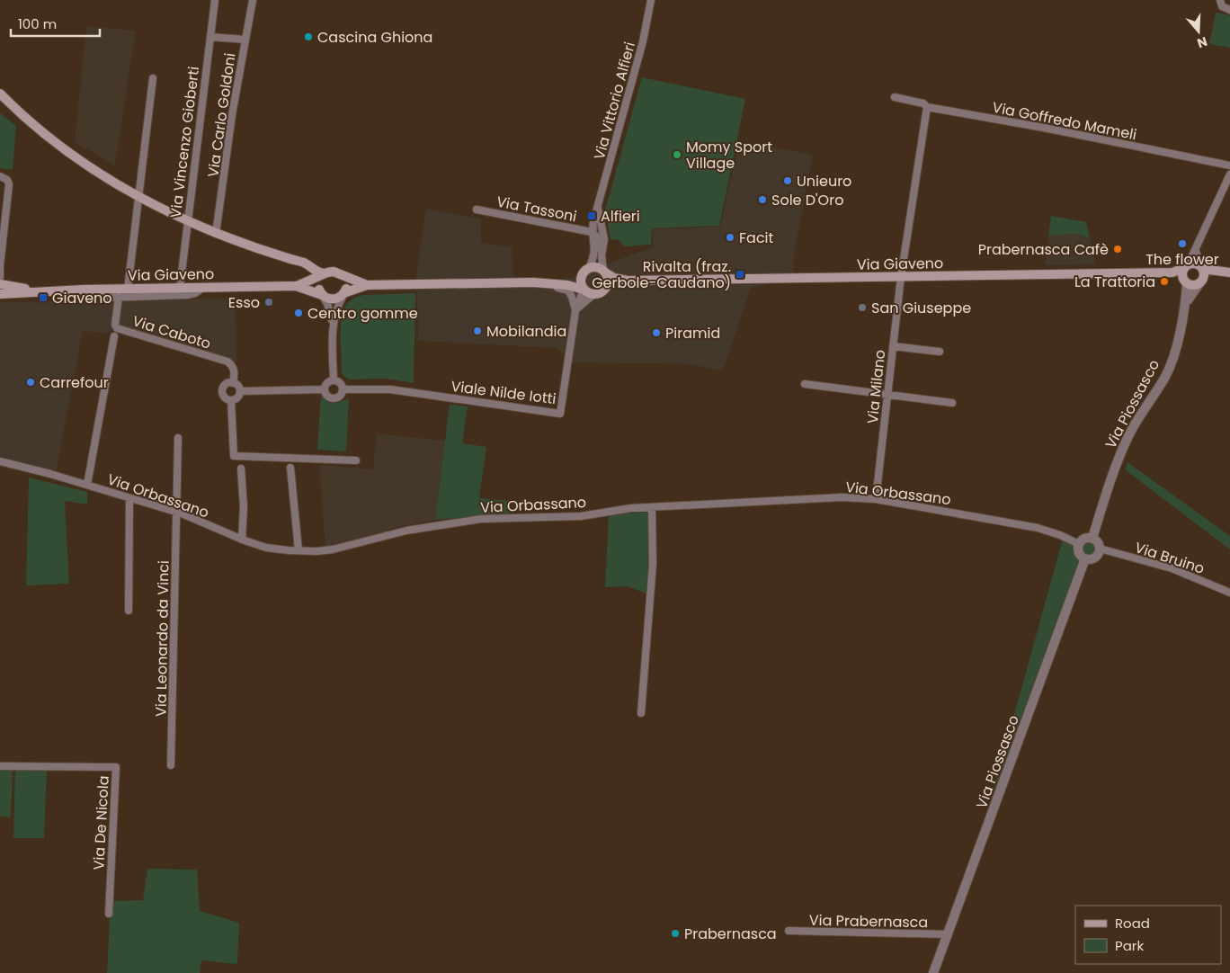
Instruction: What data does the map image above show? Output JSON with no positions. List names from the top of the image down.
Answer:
{
  "streets": {
    "main road": ["Via Giaveno"],
    "street": [
      "Via Vittorio Alfieri",
      "Via Carlo Goldoni",
      "Via Goffredo Mameli",
      "Via Vincenzo Gioberti",
      "Via Tassoni",
      "Via Caboto",
      "Via Milano",
      "Viale Nilde Iotti",
      "Via Piossasco",
      "Via Orbassano",
      "Via Bruino",
      "Via Leonardo da Vinci",
      "Via De Nicola",
      "Via Prabernasca"
    ]
  },
  "crossings": [
    ["Via Vittorio Alfieri", "Via Tassoni"],
    ["Via Vittorio Alfieri", "Via Giaveno"],
    ["Via Goffredo Mameli", "Via Milano"],
    ["Via Vincenzo Gioberti", "Via Giaveno"],
    ["Via Giaveno", "Via Milano"],
    ["Via Giaveno", "Viale Nilde Iotti"],
    ["Via Giaveno", "Via Piossasco"],
    ["Via Caboto", "Viale Nilde Iotti"],
    ["Via Caboto", "Via Orbassano"],
    ["Via Milano", "Via Orbassano"],
    ["Via Piossasco", "Via Orbassano"],
    ["Via Piossasco", "Via Bruino"],
    ["Via Piossasco", "Via Prabernasca"],
    ["Via Orbassano", "Via Bruino"],
    ["Via Orbassano", "Via Leonardo da Vinci"]
  ],
  "places": {
    "other": [
      "Cascina Ghiona",
      "Momy Sport Village",
      "Unieuro",
      "Sole D'Oro",
      "Facit",
      "The flower",
      "Prabernasca Cafè",
      "La Trattoria",
      "Esso",
      "San Giuseppe",
      "Centro gomme",
      "Mobilandia",
      "Piramid",
      "Carrefour",
      "Prabernasca"
    ],
    "transit": ["Alfieri", "Rivalta (fraz. Gerbole-Caudano)", "Giaveno"]
  },
  "legend": ["Road", "Park"],
  "scale_bar": "100 m",
  "north": "bottom"
}
